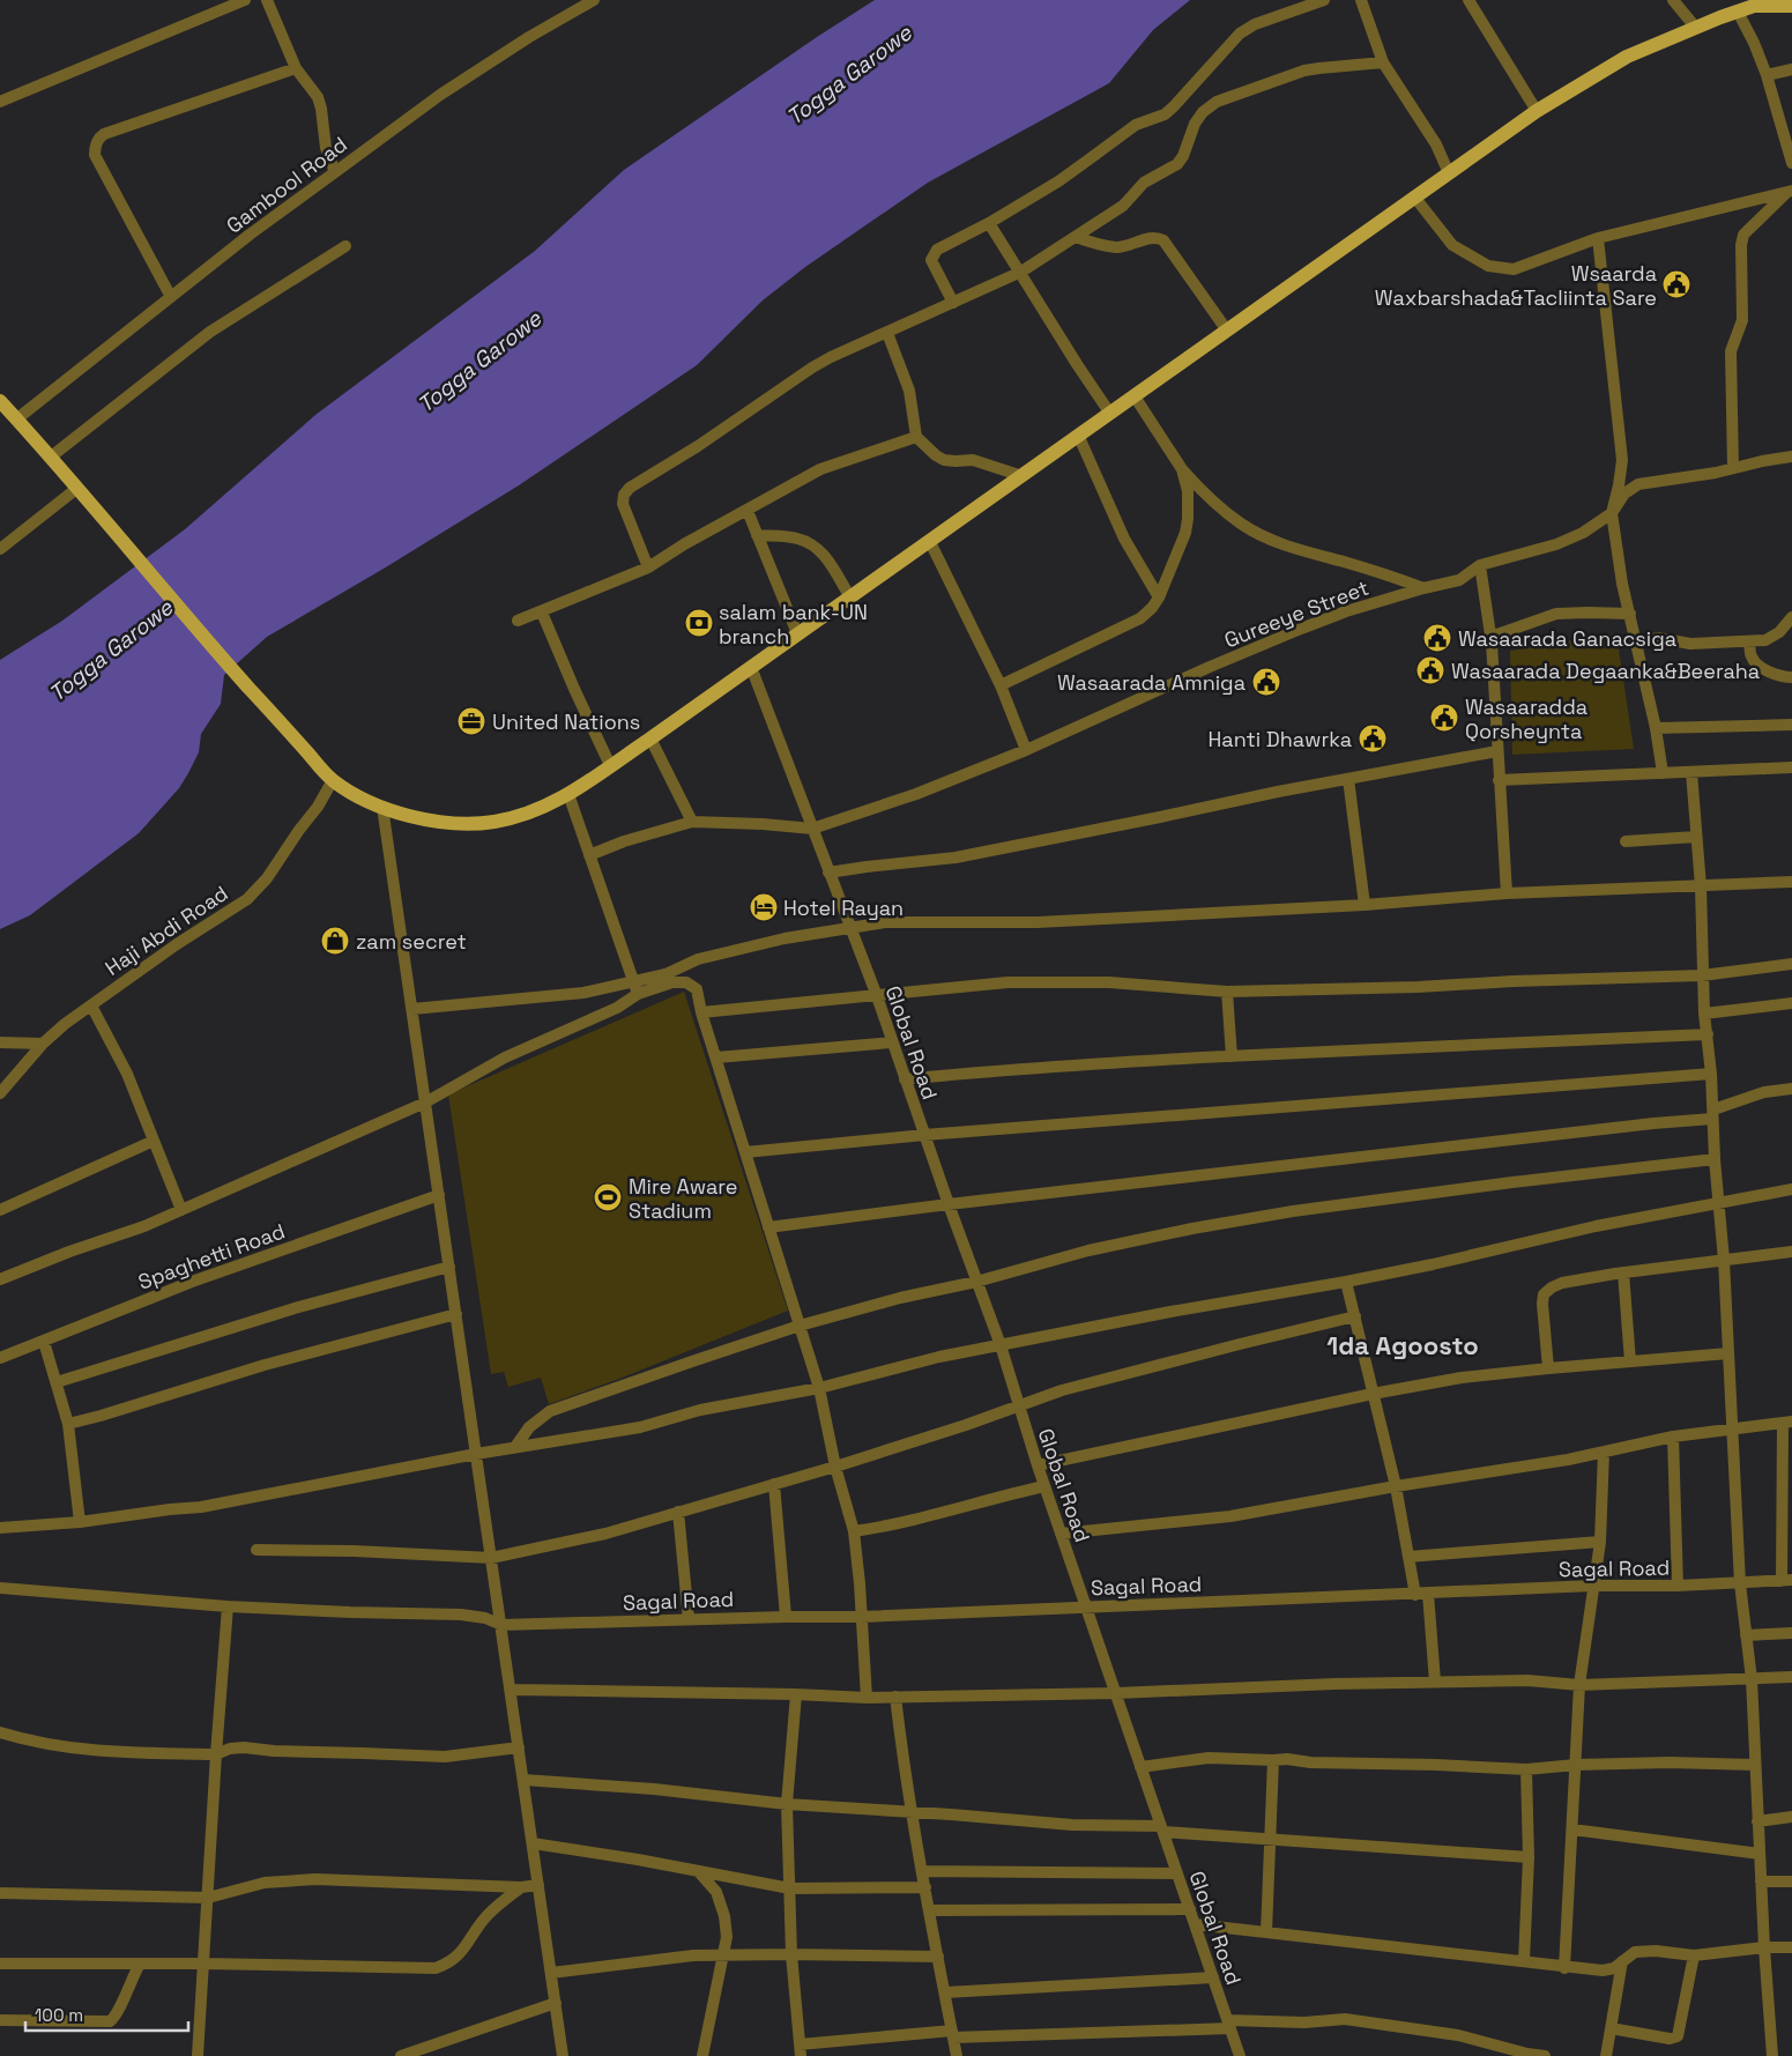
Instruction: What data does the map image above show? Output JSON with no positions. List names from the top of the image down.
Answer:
{
  "streets": {
    "street": [
      "Gambool Road",
      "Gureeye Street",
      "Haji Abdi Road",
      "Global Road",
      "Spaghetti Road",
      "Sagal Road"
    ]
  },
  "crossings": [
    ["Gureeye Street", "Global Road"],
    ["Global Road", "Sagal Road"]
  ],
  "districts": ["1da Agoosto"],
  "water": ["Togga Garowe"],
  "places": {
    "public building": [
      "Wsaarda Waxbarshada&Tacliinta Sare",
      "Wasaarada Ganacsiga",
      "Wasaarada Degaanka&Beeraha",
      "Wasaarada Amniga",
      "Wasaaradda Qorsheynta",
      "Hanti Dhawrka"
    ],
    "bank": ["salam bank-UN branch"],
    "office": ["United Nations"],
    "hotel": ["Hotel Rayan"],
    "shop": ["zam secret"],
    "sports": ["Mire Aware Stadium"]
  },
  "scale_bar": "100 m"
}
